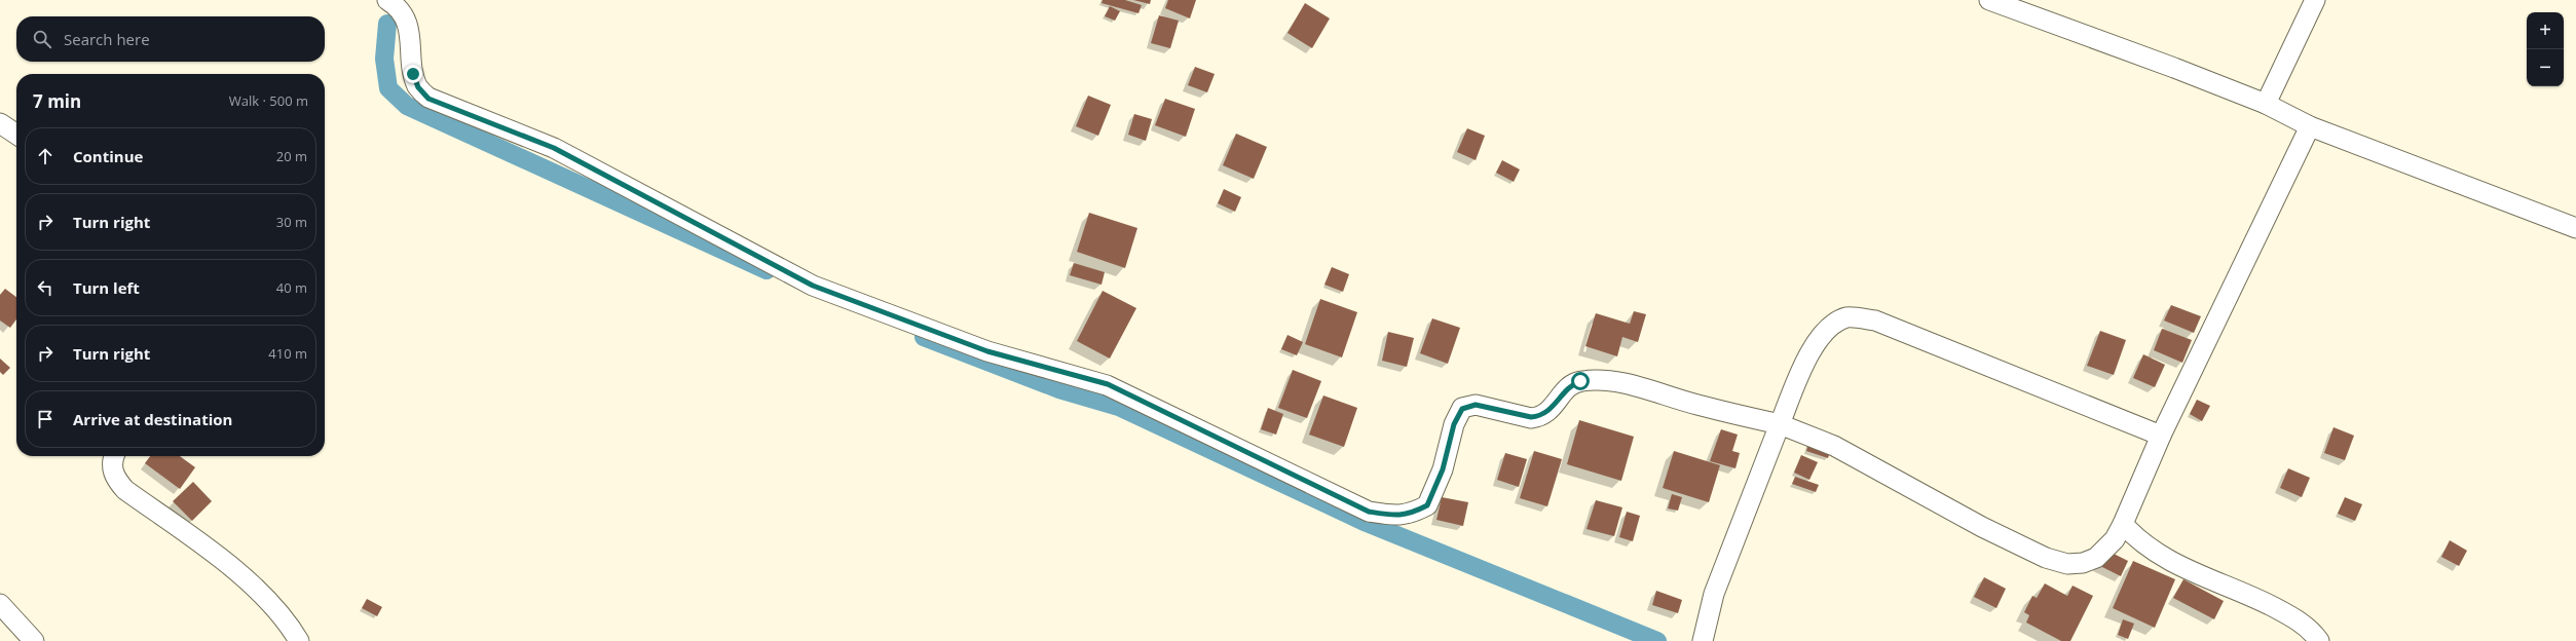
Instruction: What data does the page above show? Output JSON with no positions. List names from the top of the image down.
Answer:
{
  "page": {
    "map_buttons": ["+", "−"],
    "search": "Search here",
    "heading": ["7 min", "Walk · 500 m"],
    "list": [
      ["Continue", "20 m"],
      ["Turn right", "30 m"],
      ["Turn left", "40 m"],
      ["Turn right", "410 m"],
      "Arrive at destination"
    ]
  }
}
